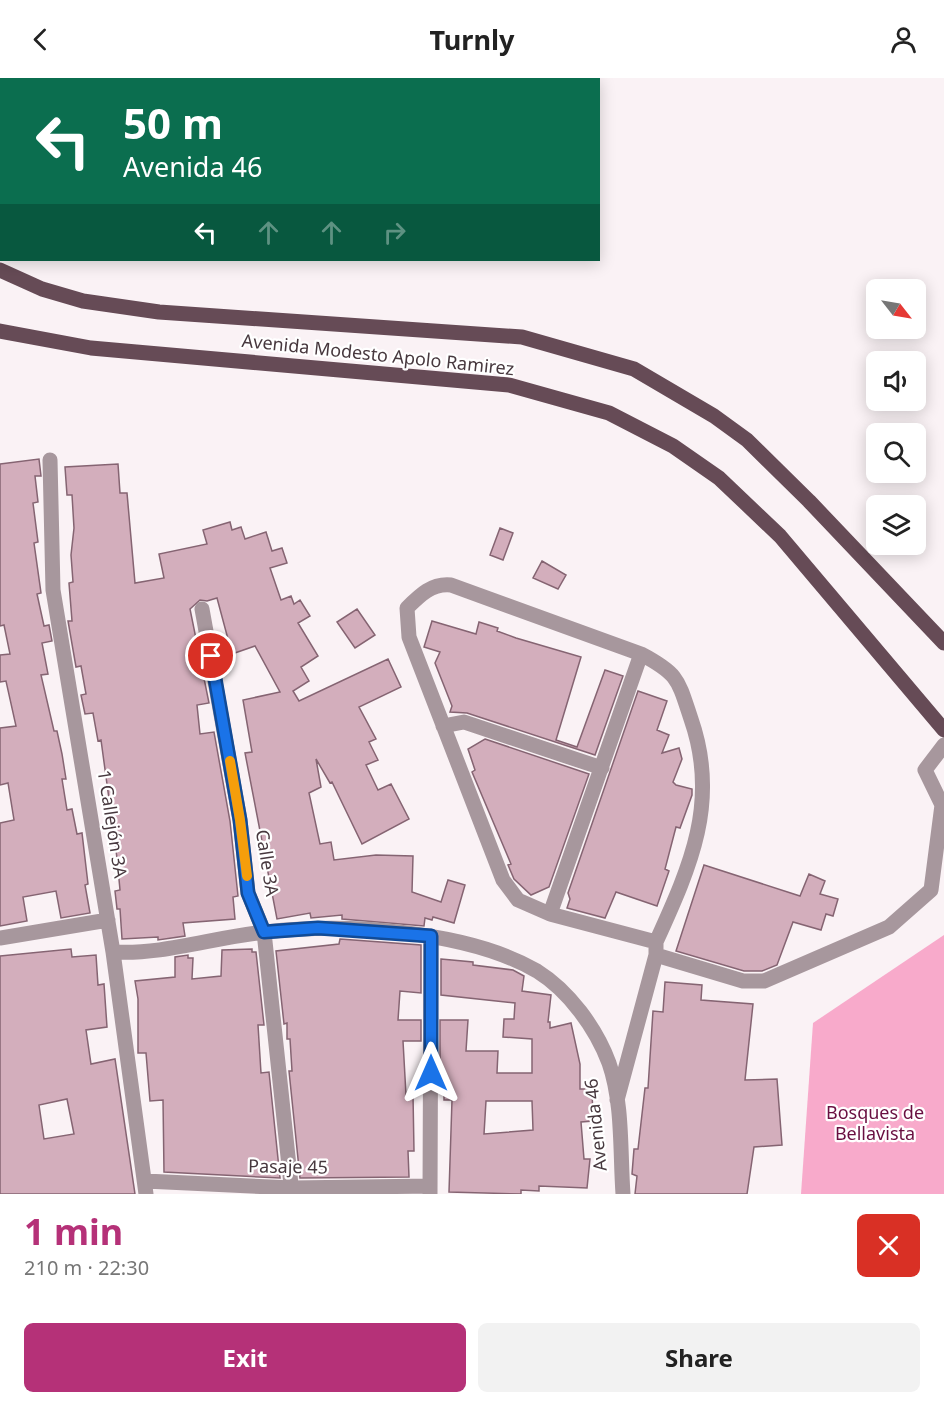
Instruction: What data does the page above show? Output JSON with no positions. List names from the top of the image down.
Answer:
{
  "streets": {
    "main road": ["Avenida Modesto Apolo Ramirez"],
    "street": [
      "1 Callejón 3A",
      "Calle 3A",
      "Avenida 46",
      "Pasaje 45"
    ]
  },
  "crossings": [
    ["1 Callejón 3A", "Avenida 46"],
    ["1 Callejón 3A", "Pasaje 45"],
    ["Calle 3A", "Avenida 46"],
    ["Calle 3A", "Pasaje 45"]
  ],
  "parks": ["Bosques de Bellavista"],
  "north": "bottom right",
  "page": {
    "header": "Turnly",
    "turn": ["50 m", "Avenida 46"],
    "heading": ["1 min", "210 m · 22:30"],
    "buttons": ["Exit", "Share"]
  }
}
